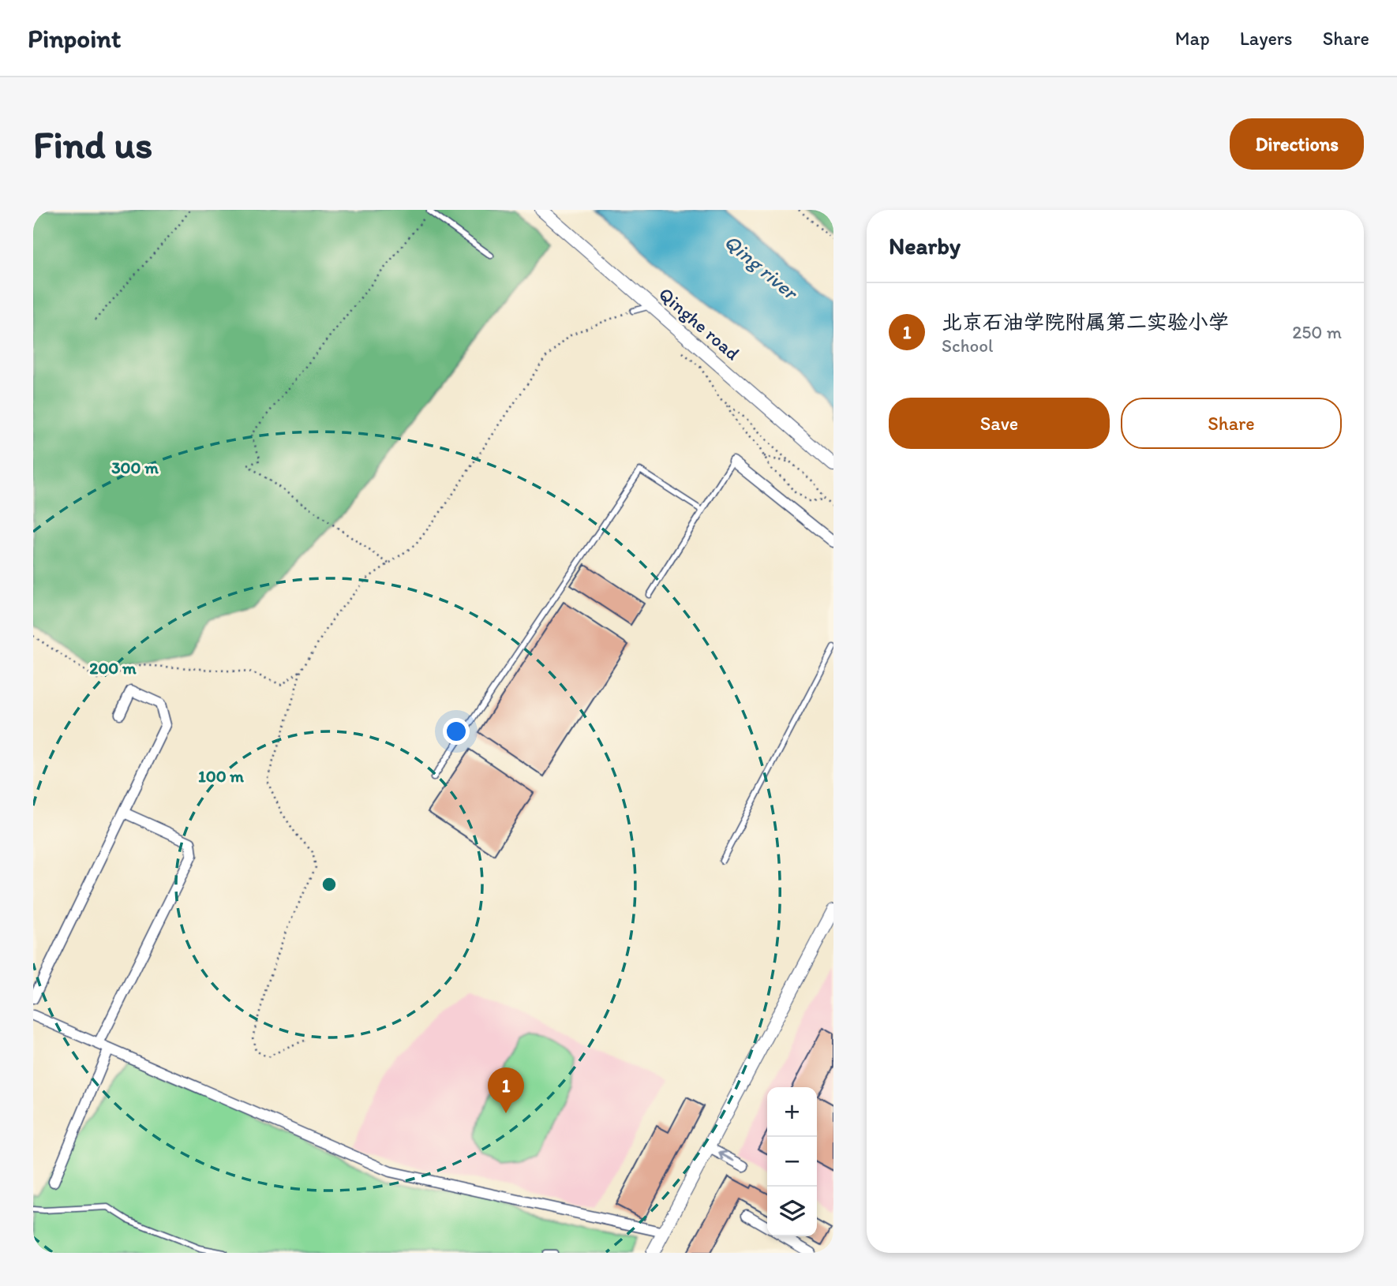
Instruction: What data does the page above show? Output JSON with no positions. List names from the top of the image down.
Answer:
{
  "streets": {
    "street": ["Qinghe road"]
  },
  "water": ["Qing river"],
  "page": {
    "header": "Pinpoint",
    "nav": ["Map", "Layers", "Share"],
    "buttons": [
      "Directions",
      ["Save", "Share"]
    ],
    "title": "Find us",
    "heading": "Nearby",
    "list": [
      {
        "mark": "1",
        "name": "北京石油学院附属第二实验小学",
        "note": "School",
        "value": "250 m"
      }
    ],
    "pins": "1",
    "map_buttons": ["+", "−"]
  },
  "rings": ["300 m", "200 m", "100 m"]
}
